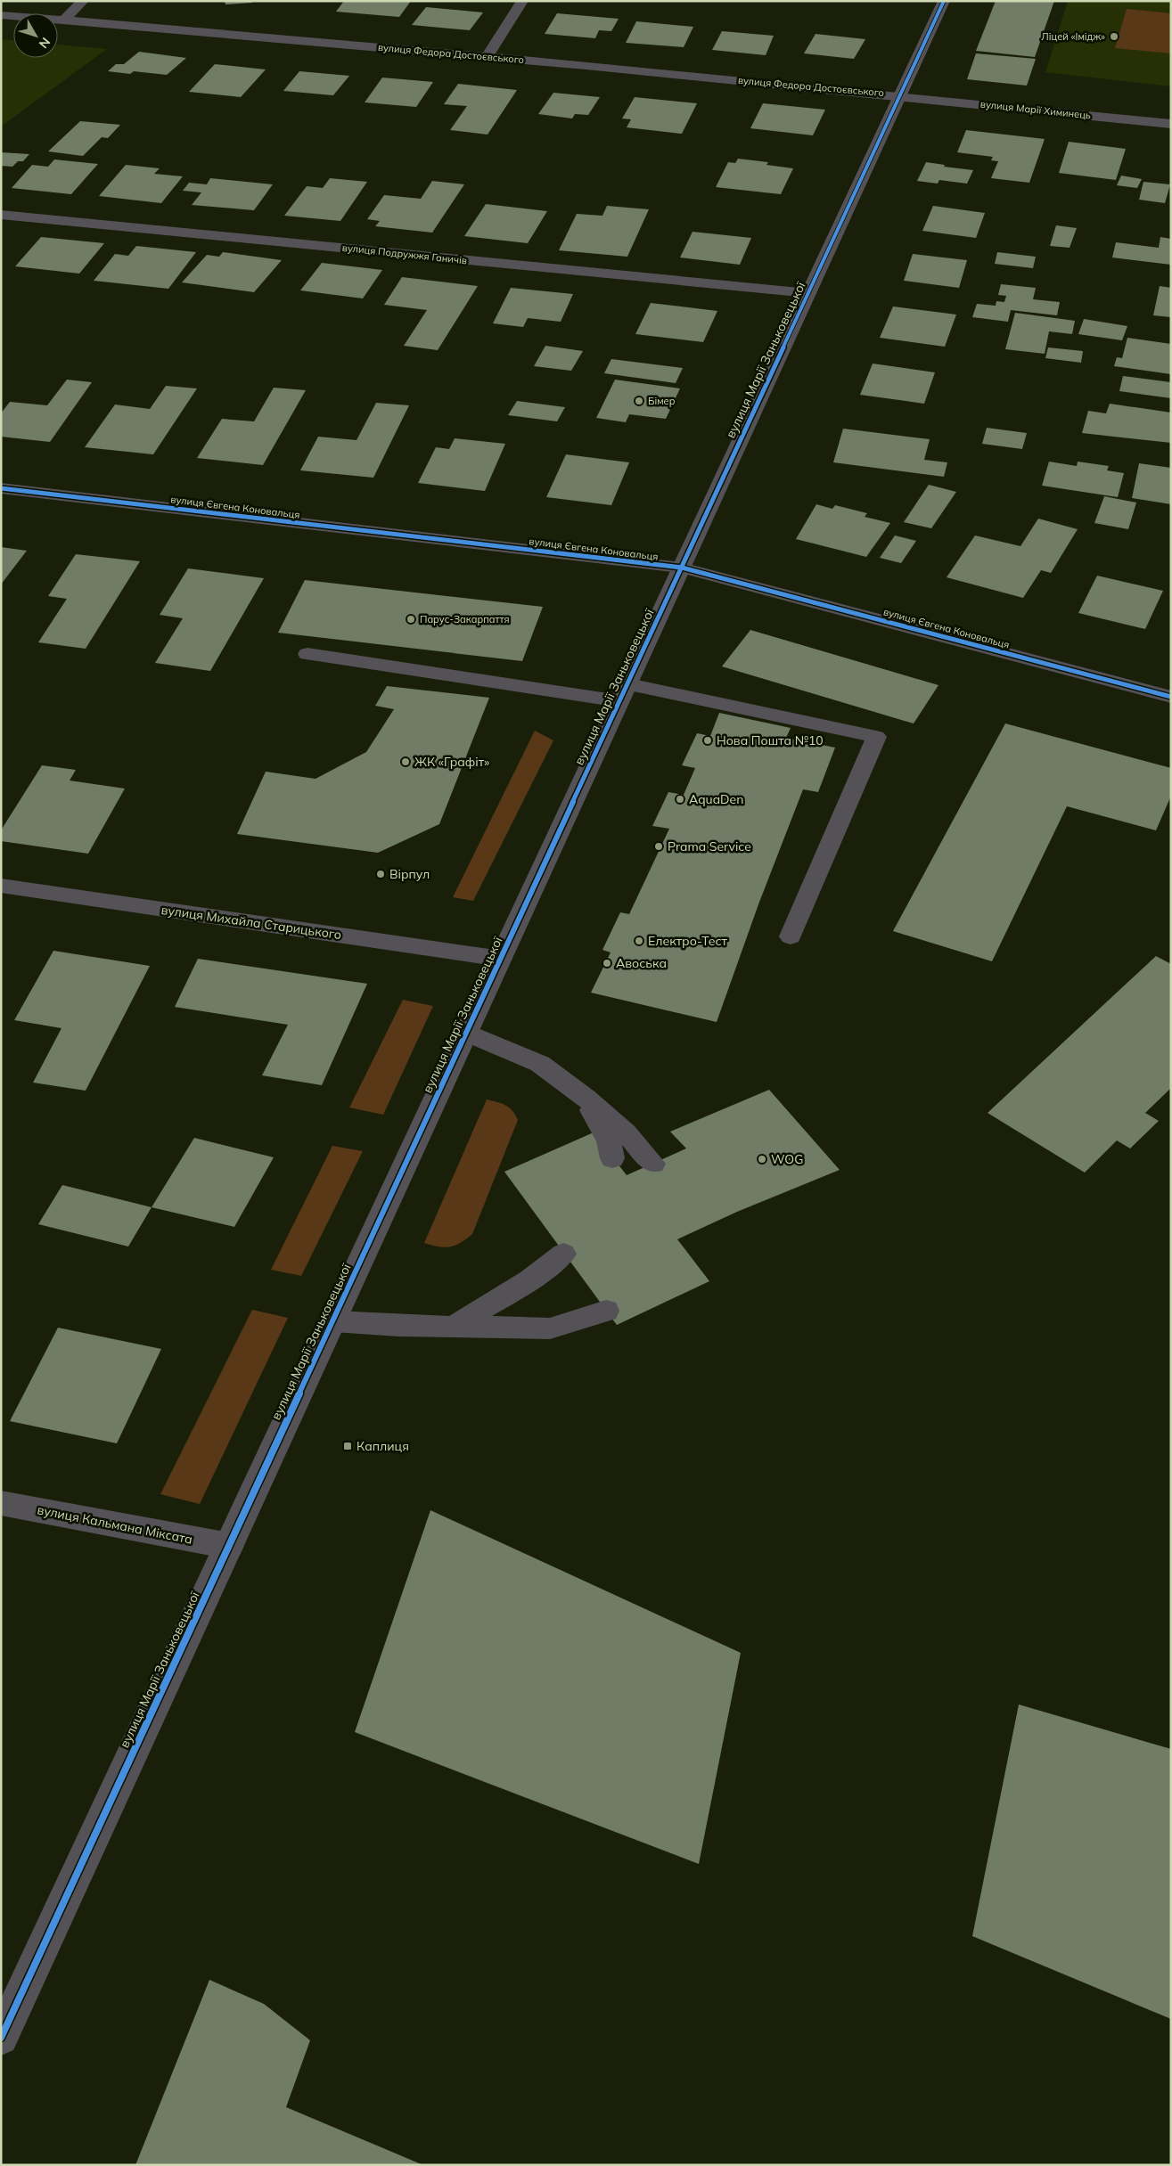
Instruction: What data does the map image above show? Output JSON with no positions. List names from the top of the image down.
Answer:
{
  "streets": {
    "street": [
      "вулиця Федора Достоєвського",
      "вулиця Марії Химинець",
      "вулиця Подружжя Ганичів",
      "вулиця Марії Заньковецької",
      "вулиця Євгена Коновальця",
      "вулиця Михайла Старицького",
      "вулиця Кальмана Міксата"
    ]
  },
  "crossings": [
    ["вулиця Федора Достоєвського", "вулиця Марії Химинець"],
    ["вулиця Федора Достоєвського", "вулиця Марії Заньковецької"],
    ["вулиця Марії Химинець", "вулиця Марії Заньковецької"],
    ["вулиця Подружжя Ганичів", "вулиця Марії Заньковецької"],
    ["вулиця Марії Заньковецької", "вулиця Євгена Коновальця"],
    ["вулиця Марії Заньковецької", "вулиця Михайла Старицького"],
    ["вулиця Марії Заньковецької", "вулиця Кальмана Міксата"]
  ],
  "places": {
    "other": [
      "Ліцей «Імідж»",
      "Бімер",
      "Парус-Закарпаття",
      "Нова Пошта №10",
      "ЖК «Графіт»",
      "AquaDen",
      "Prama Service",
      "Вірпул",
      "Електро-Тест",
      "Авоська",
      "WOG"
    ],
    "transit": ["Каплиця"]
  },
  "north": "bottom right"
}
